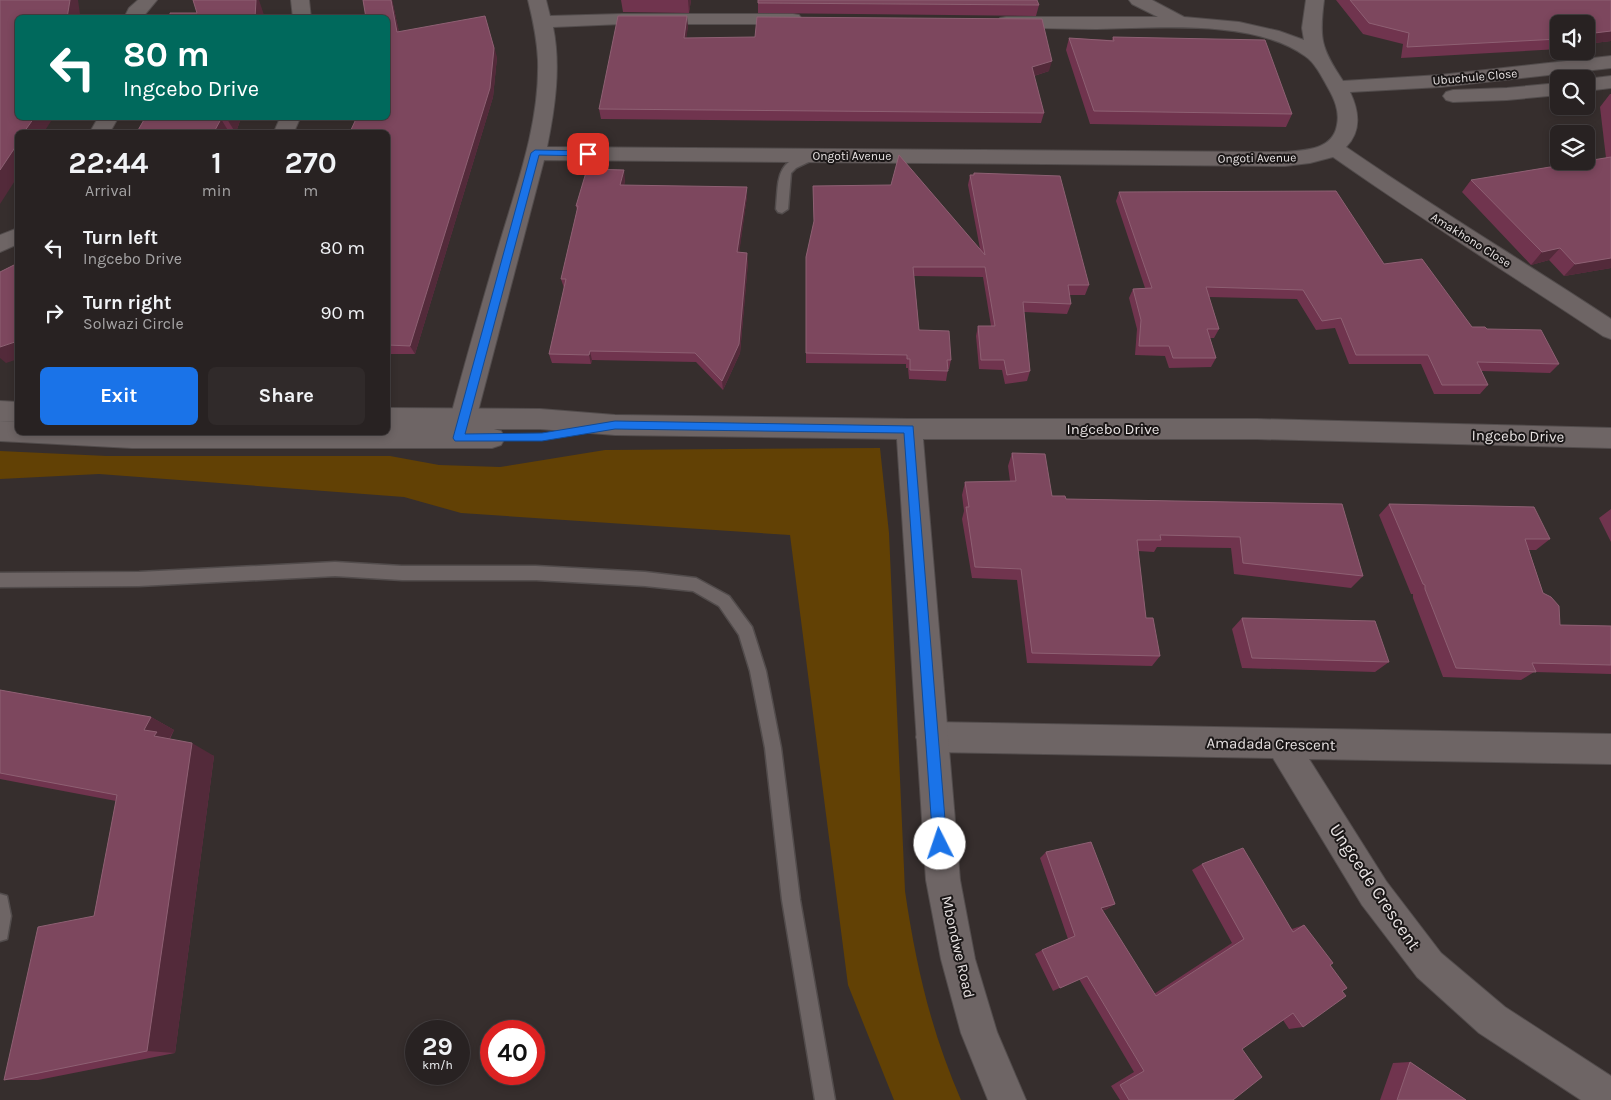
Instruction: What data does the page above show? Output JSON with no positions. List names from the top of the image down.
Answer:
{
  "streets": {
    "street": [
      "Ubuchule Close",
      "Ongoti Avenue",
      "Amakhono Close",
      "Ingcebo Drive",
      "Amadada Crescent",
      "Ungcede Crescent",
      "Mbondwe Road"
    ]
  },
  "crossings": [
    ["Ongoti Avenue", "Amakhono Close"],
    ["Ingcebo Drive", "Mbondwe Road"],
    ["Amadada Crescent", "Ungcede Crescent"],
    ["Amadada Crescent", "Mbondwe Road"]
  ],
  "page": {
    "turn": ["80 m", "Ingcebo Drive"],
    "eta": [
      "22:44",
      "Arrival",
      "1",
      "min",
      "270",
      "m"
    ],
    "list": [
      {
        "name": "Turn left",
        "note": "Ingcebo Drive",
        "value": "80 m"
      },
      {
        "name": "Turn right",
        "note": "Solwazi Circle",
        "value": "90 m"
      }
    ],
    "buttons": ["Exit", "Share"],
    "speed": "29 km/h",
    "limit": "40"
  }
}
